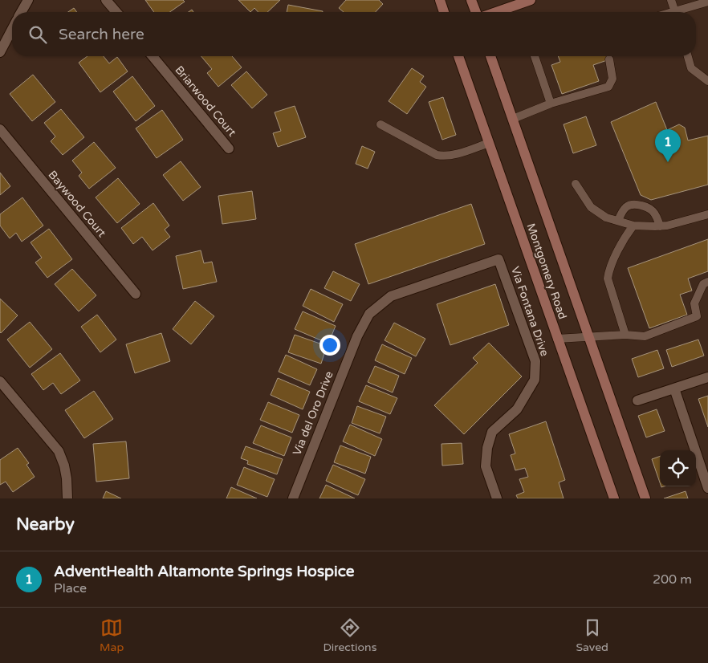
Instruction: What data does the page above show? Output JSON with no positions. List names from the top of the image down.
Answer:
{
  "streets": {
    "main road": ["Montgomery Road"],
    "street": [
      "Briarwood Court",
      "Baywood Court",
      "Via Fontana Drive",
      "Via del Oro Drive"
    ]
  },
  "crossings": [
    ["Via Fontana Drive", "Via del Oro Drive"]
  ],
  "page": {
    "search": "Search here",
    "pins": "1",
    "heading": "Nearby",
    "list": [
      {
        "mark": "1",
        "name": "AdventHealth Altamonte Springs Hospice",
        "note": "Place",
        "value": "200 m"
      }
    ],
    "nav": ["Map", "Directions", "Saved"]
  }
}
